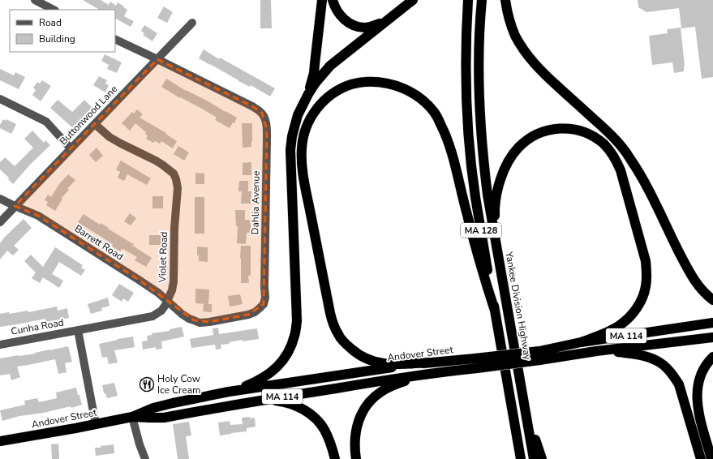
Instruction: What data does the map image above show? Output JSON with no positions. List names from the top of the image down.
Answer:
{
  "streets": {
    "highway": [
      "MA 128",
      "Yankee Division Highway",
      "MA 114",
      "Andover Street"
    ],
    "street": [
      "Buttonwood Lane",
      "Dahlia Avenue",
      "Barrett Road",
      "Violet Road",
      "Cunha Road"
    ]
  },
  "crossings": [
    ["Buttonwood Lane", "Dahlia Avenue"],
    ["Buttonwood Lane", "Barrett Road"],
    ["Buttonwood Lane", "Violet Road"],
    ["Dahlia Avenue", "Barrett Road"],
    ["Dahlia Avenue", "Violet Road"],
    ["Barrett Road", "Violet Road"],
    ["Violet Road", "Cunha Road"]
  ],
  "places": {
    "restaurant": ["Holy Cow Ice Cream"]
  },
  "legend": ["Road", "Building"]
}
